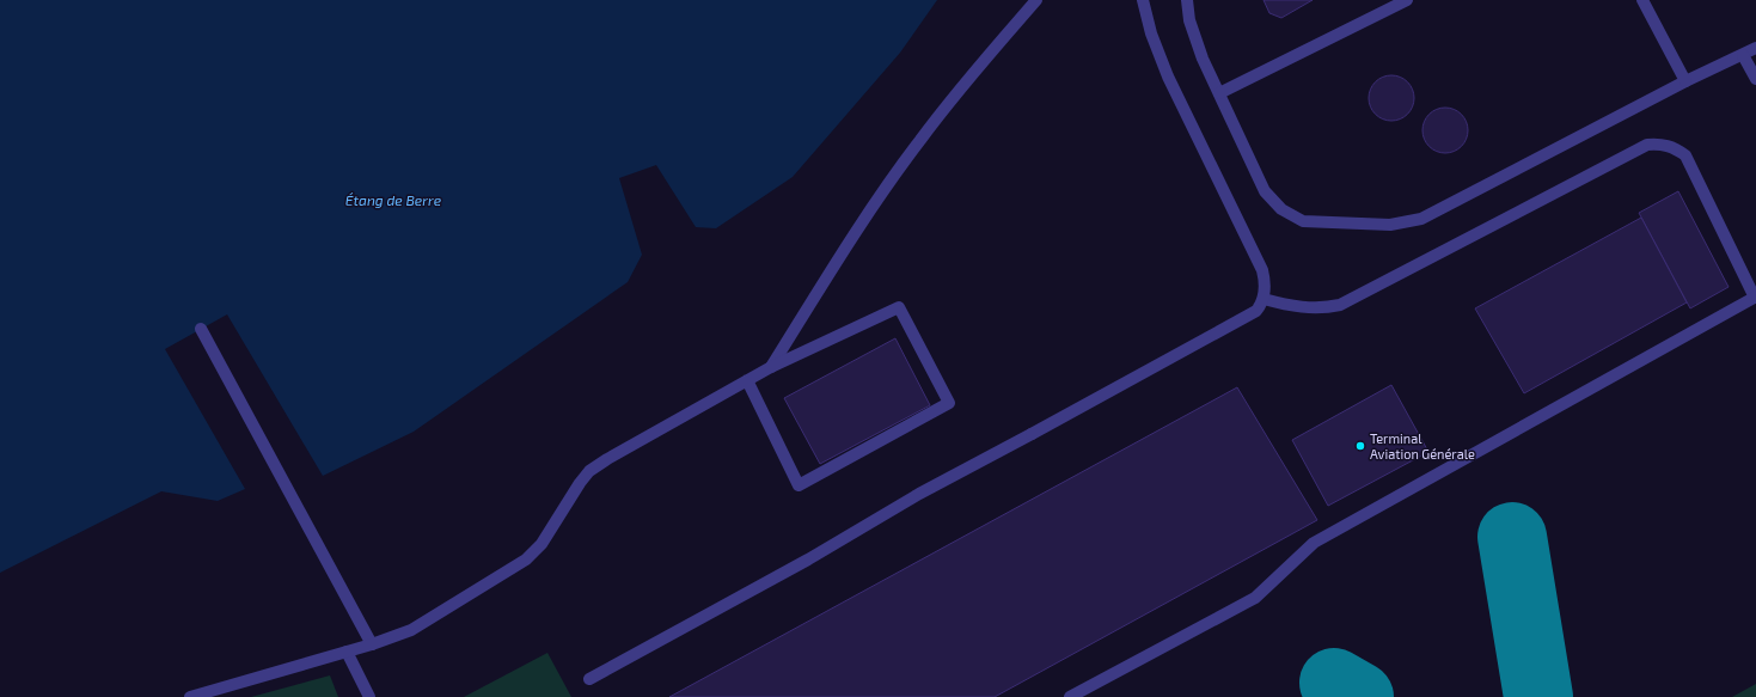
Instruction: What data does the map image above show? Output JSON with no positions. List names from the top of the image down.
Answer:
{
  "water": ["Étang de Berre"],
  "places": ["Terminal Aviation Générale"]
}
